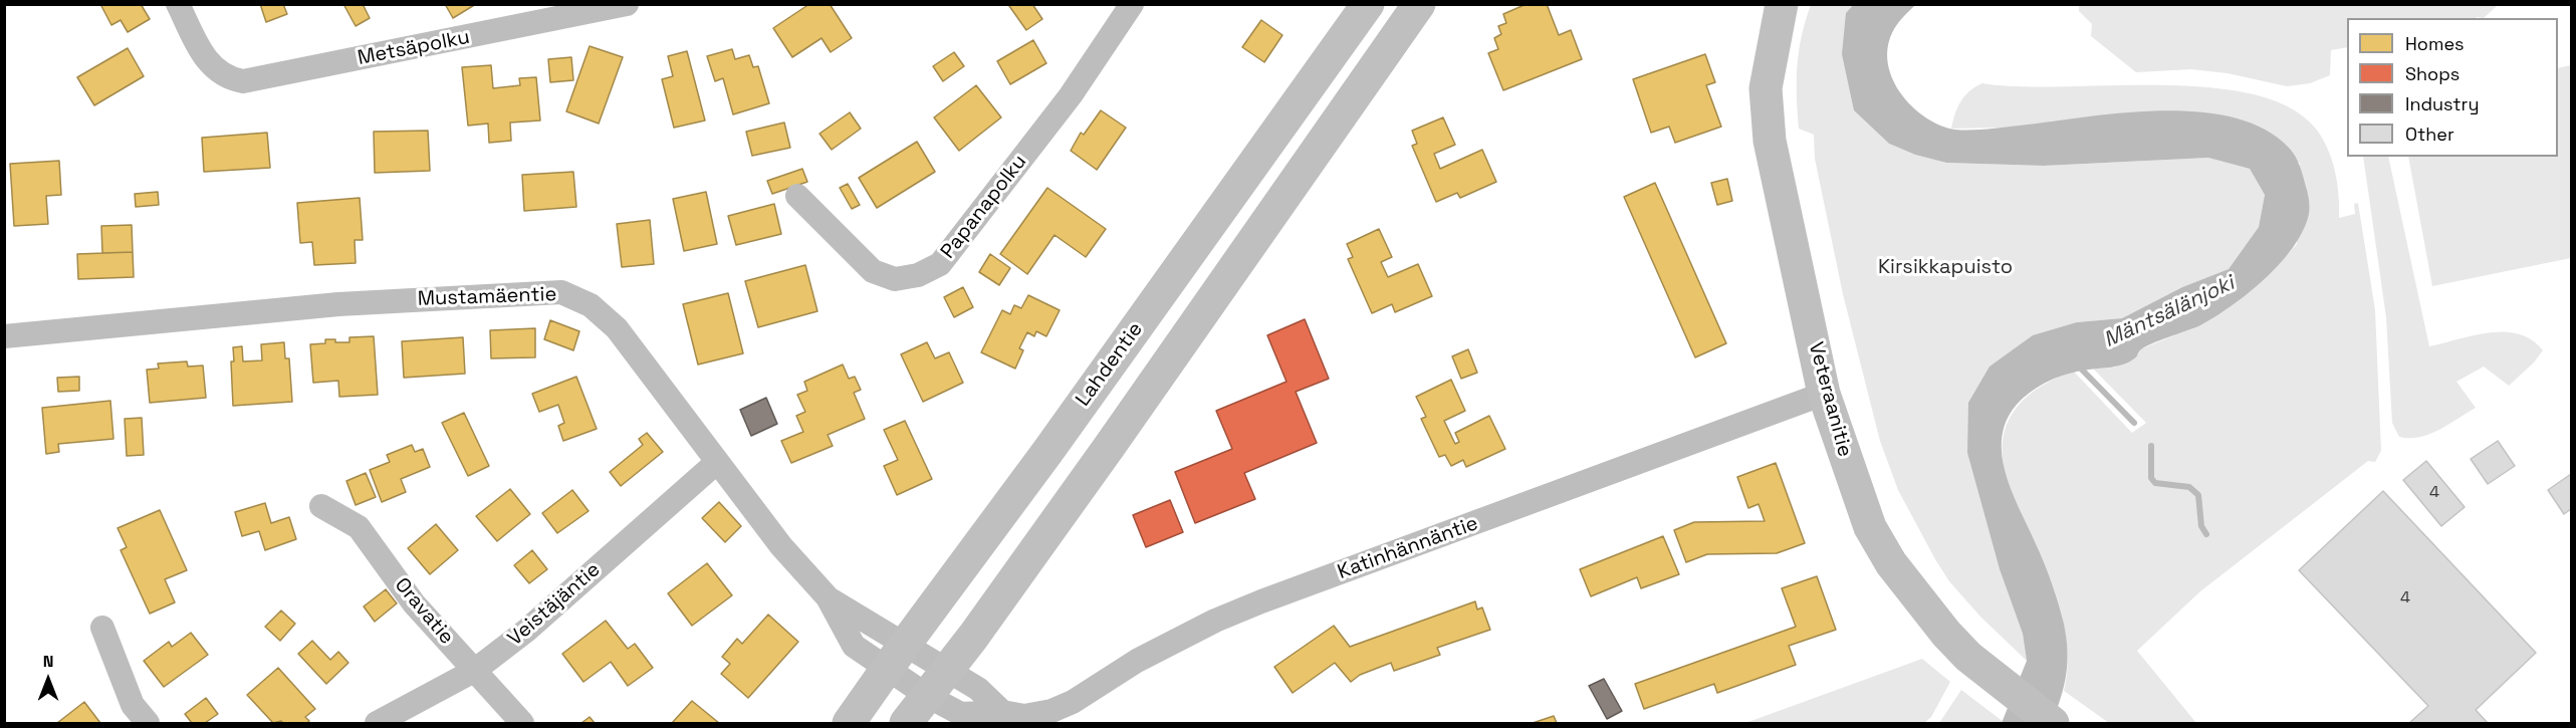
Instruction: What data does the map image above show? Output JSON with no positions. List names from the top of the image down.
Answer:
{
  "streets": {
    "main road": ["Lahdentie", "Veteraanitie"],
    "street": [
      "Metsäpolku",
      "Papanapolku",
      "Mustamäentie",
      "Katinhännäntie",
      "Veistäjäntie",
      "Oravatie"
    ]
  },
  "crossings": [
    ["Mustamäentie", "Lahdentie"],
    ["Mustamäentie", "Katinhännäntie"],
    ["Mustamäentie", "Veistäjäntie"],
    ["Lahdentie", "Katinhännäntie"],
    ["Veteraanitie", "Katinhännäntie"],
    ["Veistäjäntie", "Oravatie"]
  ],
  "water": ["Mäntsälänjoki"],
  "parks": ["Kirsikkapuisto"],
  "house_numbers": ["4", "4"],
  "legend": [
    "Homes",
    "Shops",
    "Industry",
    "Other"
  ],
  "north": "top"
}
